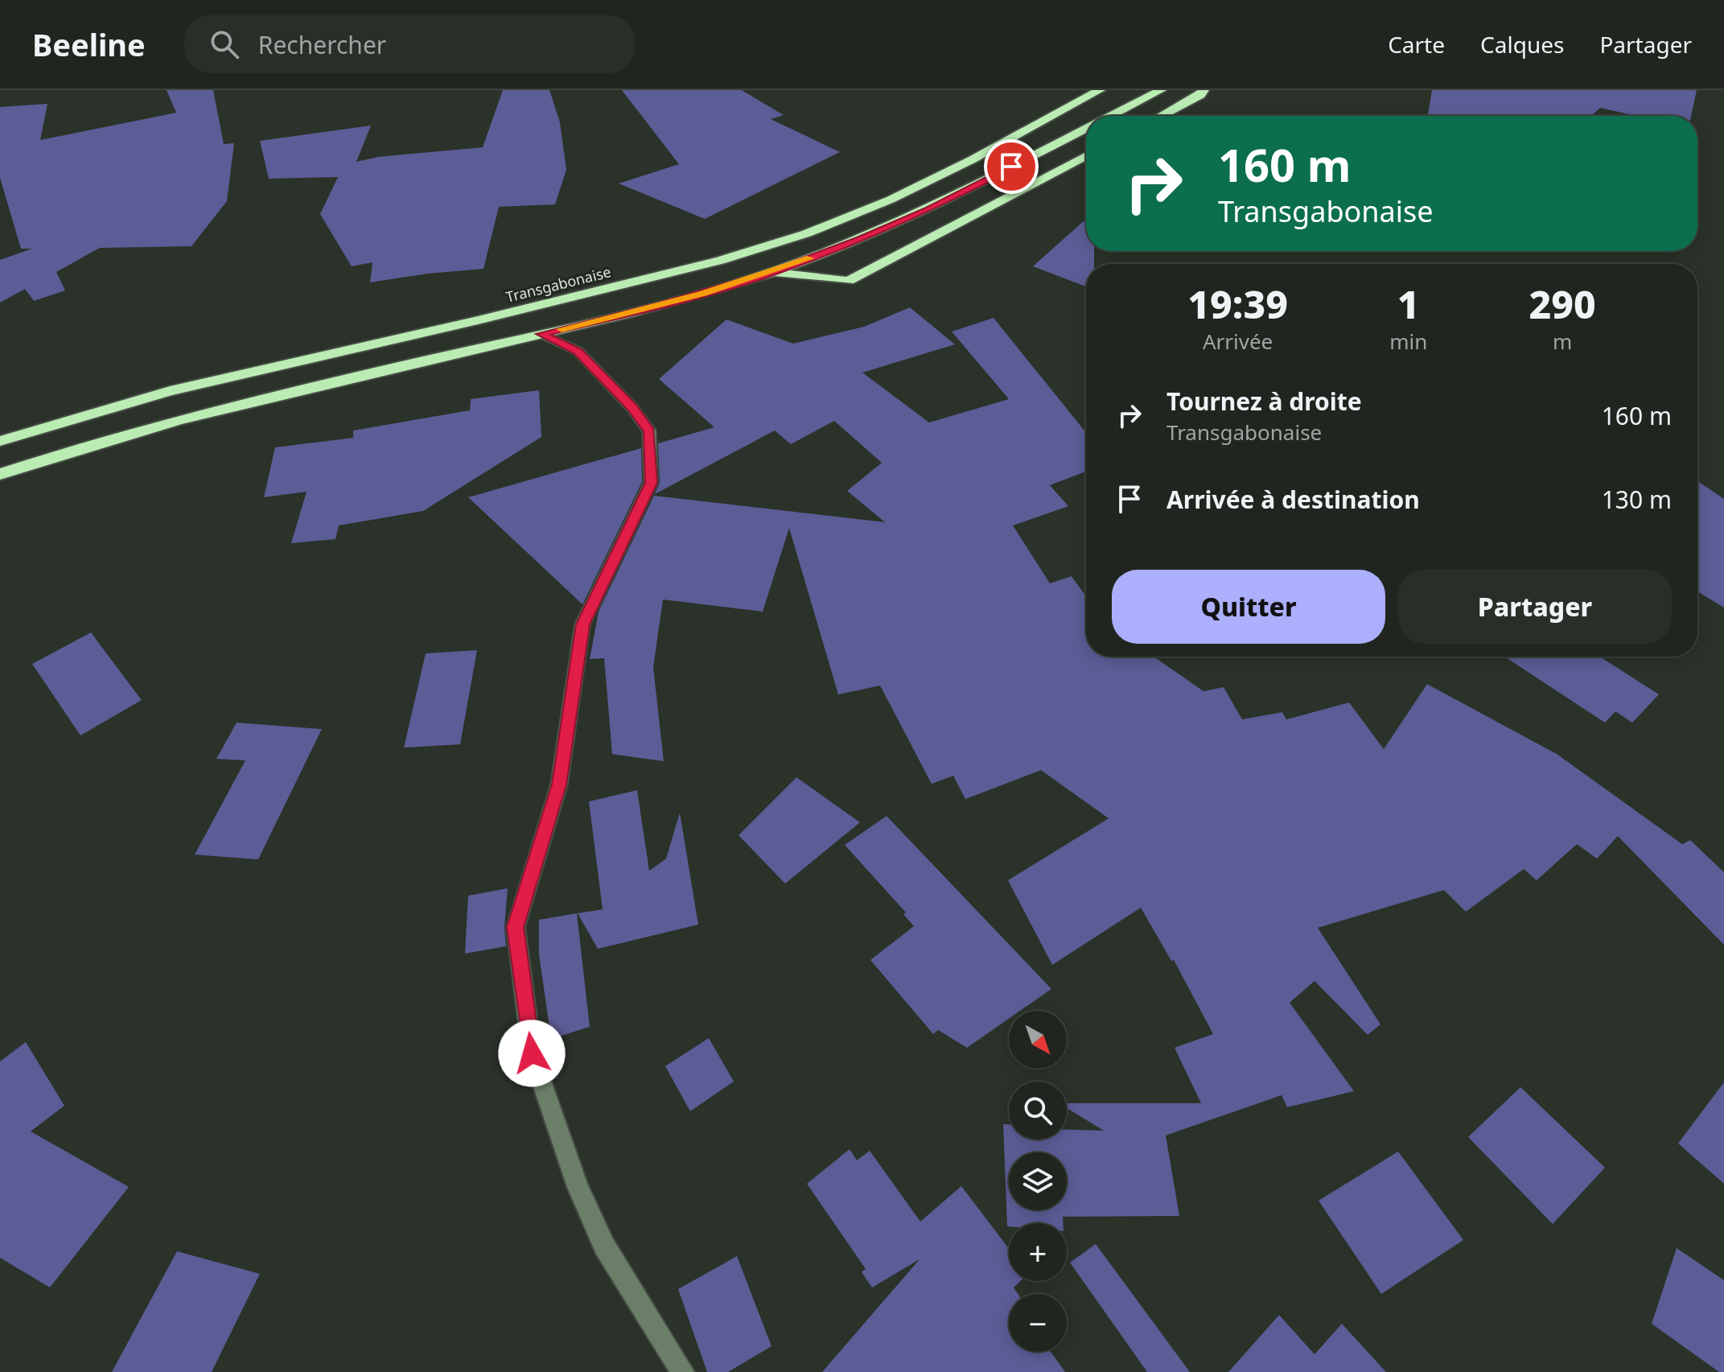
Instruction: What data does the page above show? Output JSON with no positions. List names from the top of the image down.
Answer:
{
  "streets": {
    "highway": ["Transgabonaise"]
  },
  "north": "bottom right",
  "page": {
    "header": "Beeline",
    "search": "Rechercher",
    "nav": ["Carte", "Calques", "Partager"],
    "turn": ["160 m", "Transgabonaise"],
    "eta": [
      "19:39",
      "Arrivée",
      "1",
      "min",
      "290",
      "m"
    ],
    "list": [
      {
        "name": "Tournez à droite",
        "note": "Transgabonaise",
        "value": "160 m"
      },
      {
        "name": "Arrivée à destination",
        "value": "130 m"
      }
    ],
    "buttons": ["Quitter", "Partager"],
    "map_buttons": ["+", "−"]
  }
}
